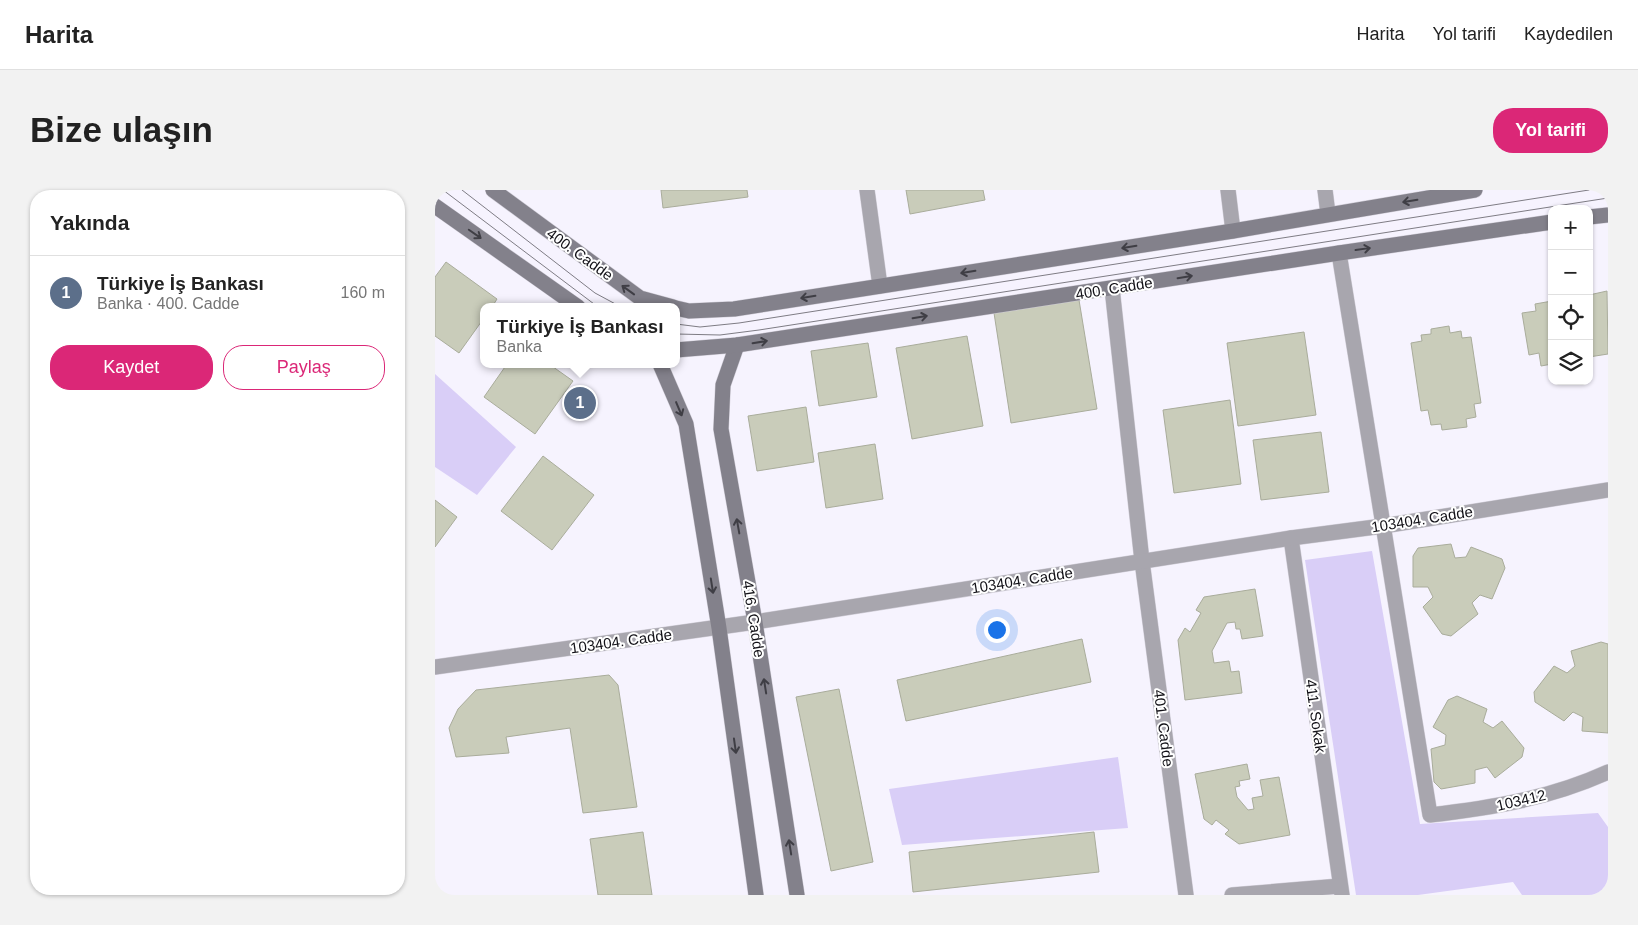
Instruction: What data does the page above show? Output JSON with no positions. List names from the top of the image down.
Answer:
{
  "streets": {
    "main road": ["400. Cadde", "416. Cadde"],
    "street": [
      "103404. Cadde",
      "411. Sokak",
      "401. Cadde",
      "103412"
    ]
  },
  "crossings": [
    ["400. Cadde", "416. Cadde"],
    ["400. Cadde", "401. Cadde"],
    ["103404. Cadde", "416. Cadde"],
    ["103404. Cadde", "411. Sokak"],
    ["103404. Cadde", "401. Cadde"],
    ["103404. Cadde", "103412"]
  ],
  "page": {
    "header": "Harita",
    "nav": ["Harita", "Yol tarifi", "Kaydedilen"],
    "buttons": [
      "Yol tarifi",
      ["Kaydet", "Paylaş"]
    ],
    "title": "Bize ulaşın",
    "heading": "Yakında",
    "map_buttons": ["+", "−"],
    "list": [
      {
        "mark": "1",
        "name": "Türkiye İş Bankası",
        "note": "Banka · 400. Cadde",
        "value": "160 m"
      }
    ],
    "popup": ["Türkiye İş Bankası", "Banka"],
    "pins": "1"
  }
}
